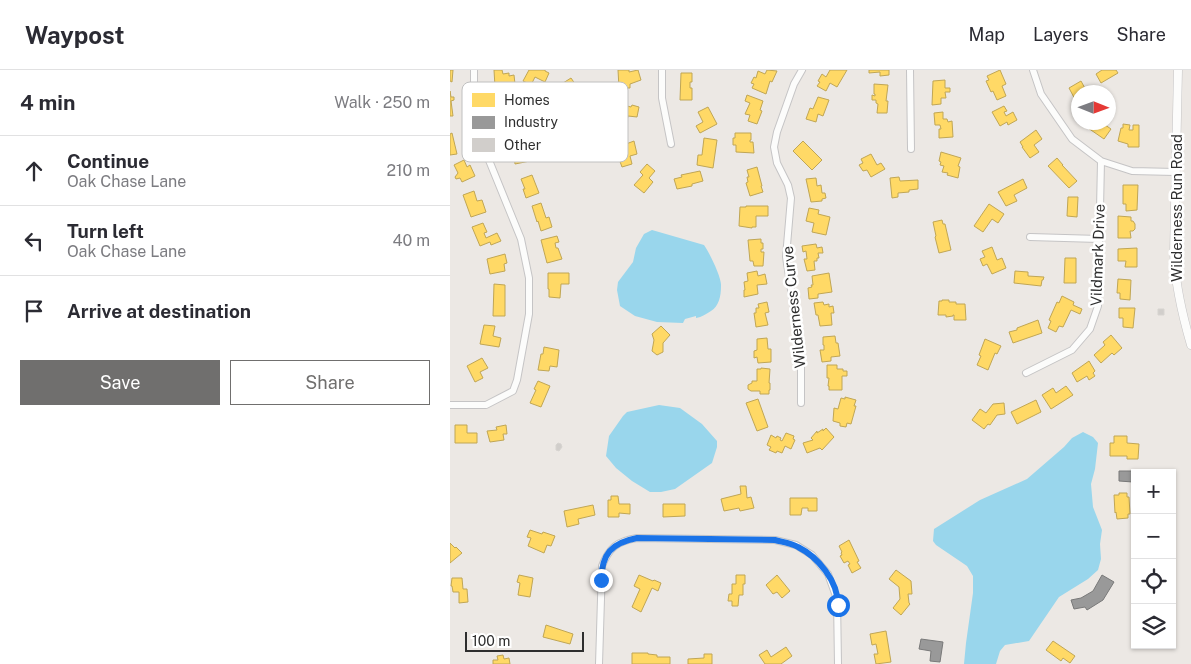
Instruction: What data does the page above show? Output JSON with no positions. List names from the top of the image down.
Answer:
{
  "streets": {
    "street": ["Wilderness Run Road", "Vildmark Drive", "Wilderness Curve"]
  },
  "legend": ["Homes", "Industry", "Other"],
  "scale_bar": "100 m",
  "north": "right",
  "page": {
    "header": "Waypost",
    "nav": ["Map", "Layers", "Share"],
    "heading": ["4 min", "Walk · 250 m"],
    "list": [
      ["Continue", "Oak Chase Lane", "210 m"],
      ["Turn left", "Oak Chase Lane", "40 m"],
      "Arrive at destination"
    ],
    "buttons": ["Save", "Share"],
    "map_buttons": ["+", "−"],
    "scale": "100 m"
  }
}
